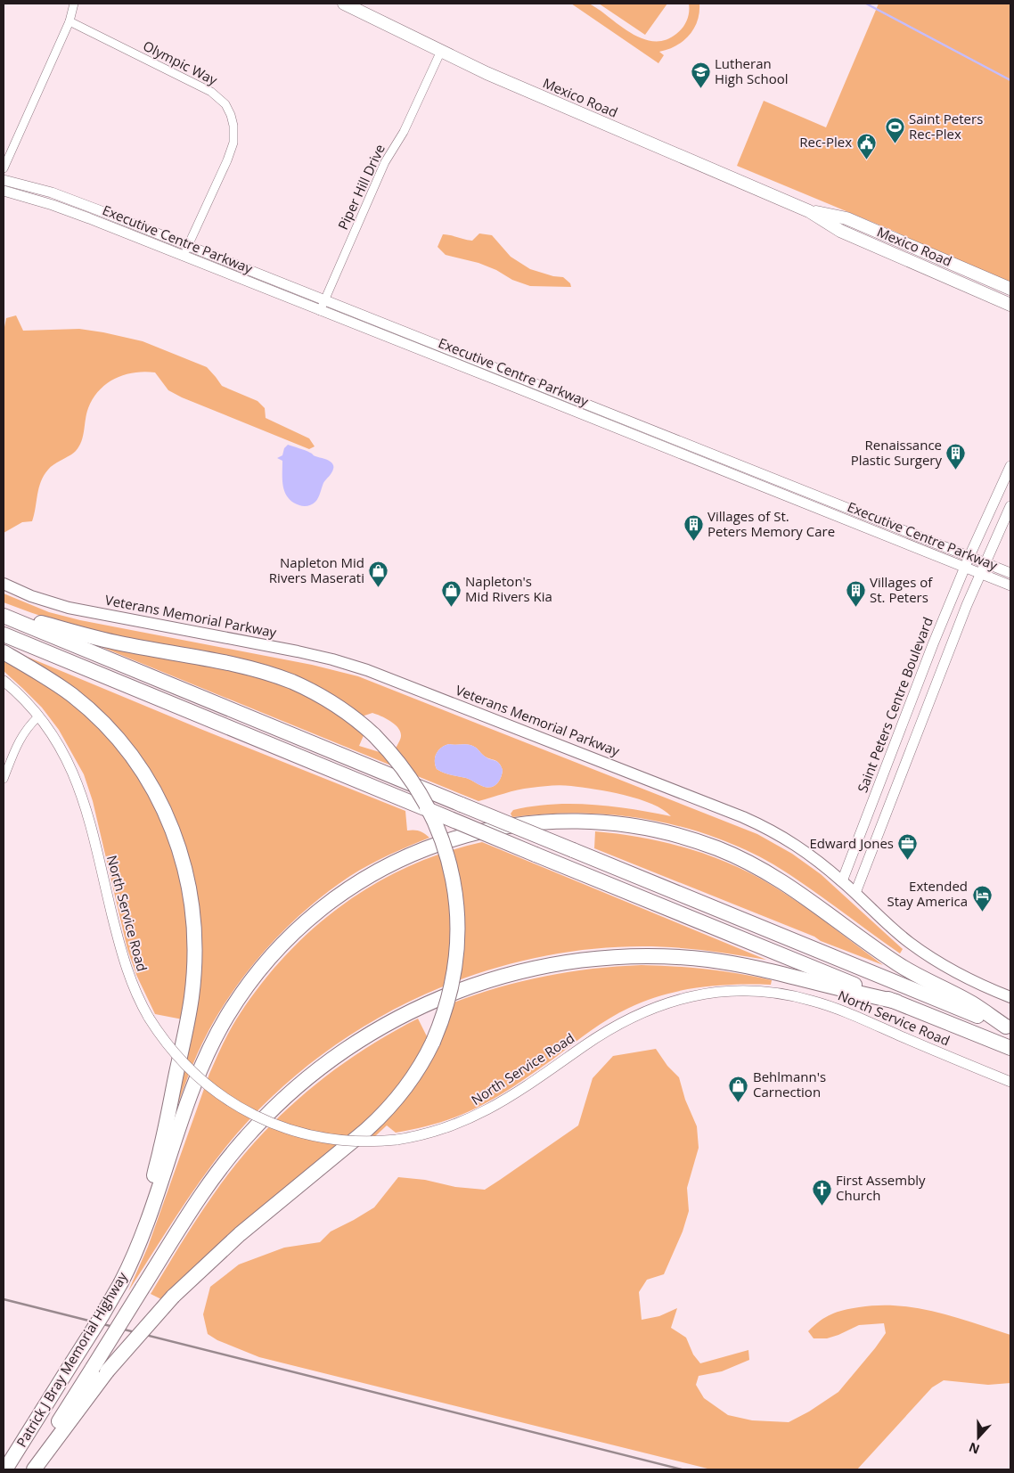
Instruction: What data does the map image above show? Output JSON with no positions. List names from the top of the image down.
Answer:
{
  "streets": {
    "highway": ["Patrick J Bray Memorial Highway"],
    "main road": ["Mexico Road", "Veterans Memorial Parkway"],
    "street": [
      "Olympic Way",
      "Piper Hill Drive",
      "Executive Centre Parkway",
      "Saint Peters Centre Boulevard",
      "North Service Road"
    ]
  },
  "crossings": [
    ["Olympic Way", "Executive Centre Parkway"],
    ["Mexico Road", "Piper Hill Drive"],
    ["Piper Hill Drive", "Executive Centre Parkway"],
    ["Executive Centre Parkway", "Saint Peters Centre Boulevard"],
    ["Veterans Memorial Parkway", "Saint Peters Centre Boulevard"]
  ],
  "places": {
    "school or university": ["Lutheran High School"],
    "sports": ["Saint Peters Rec-Plex"],
    "public building": ["Rec-Plex"],
    "building": ["Renaissance Plastic Surgery", "Villages of St. Peters Memory Care", "Villages of St. Peters"],
    "shop": ["Napleton Mid Rivers Maserati", "Napleton's Mid Rivers Kia", "Behlmann's Carnection"],
    "office": ["Edward Jones"],
    "hotel": ["Extended Stay America"],
    "church": ["First Assembly Church"]
  },
  "north": "bottom"
}
